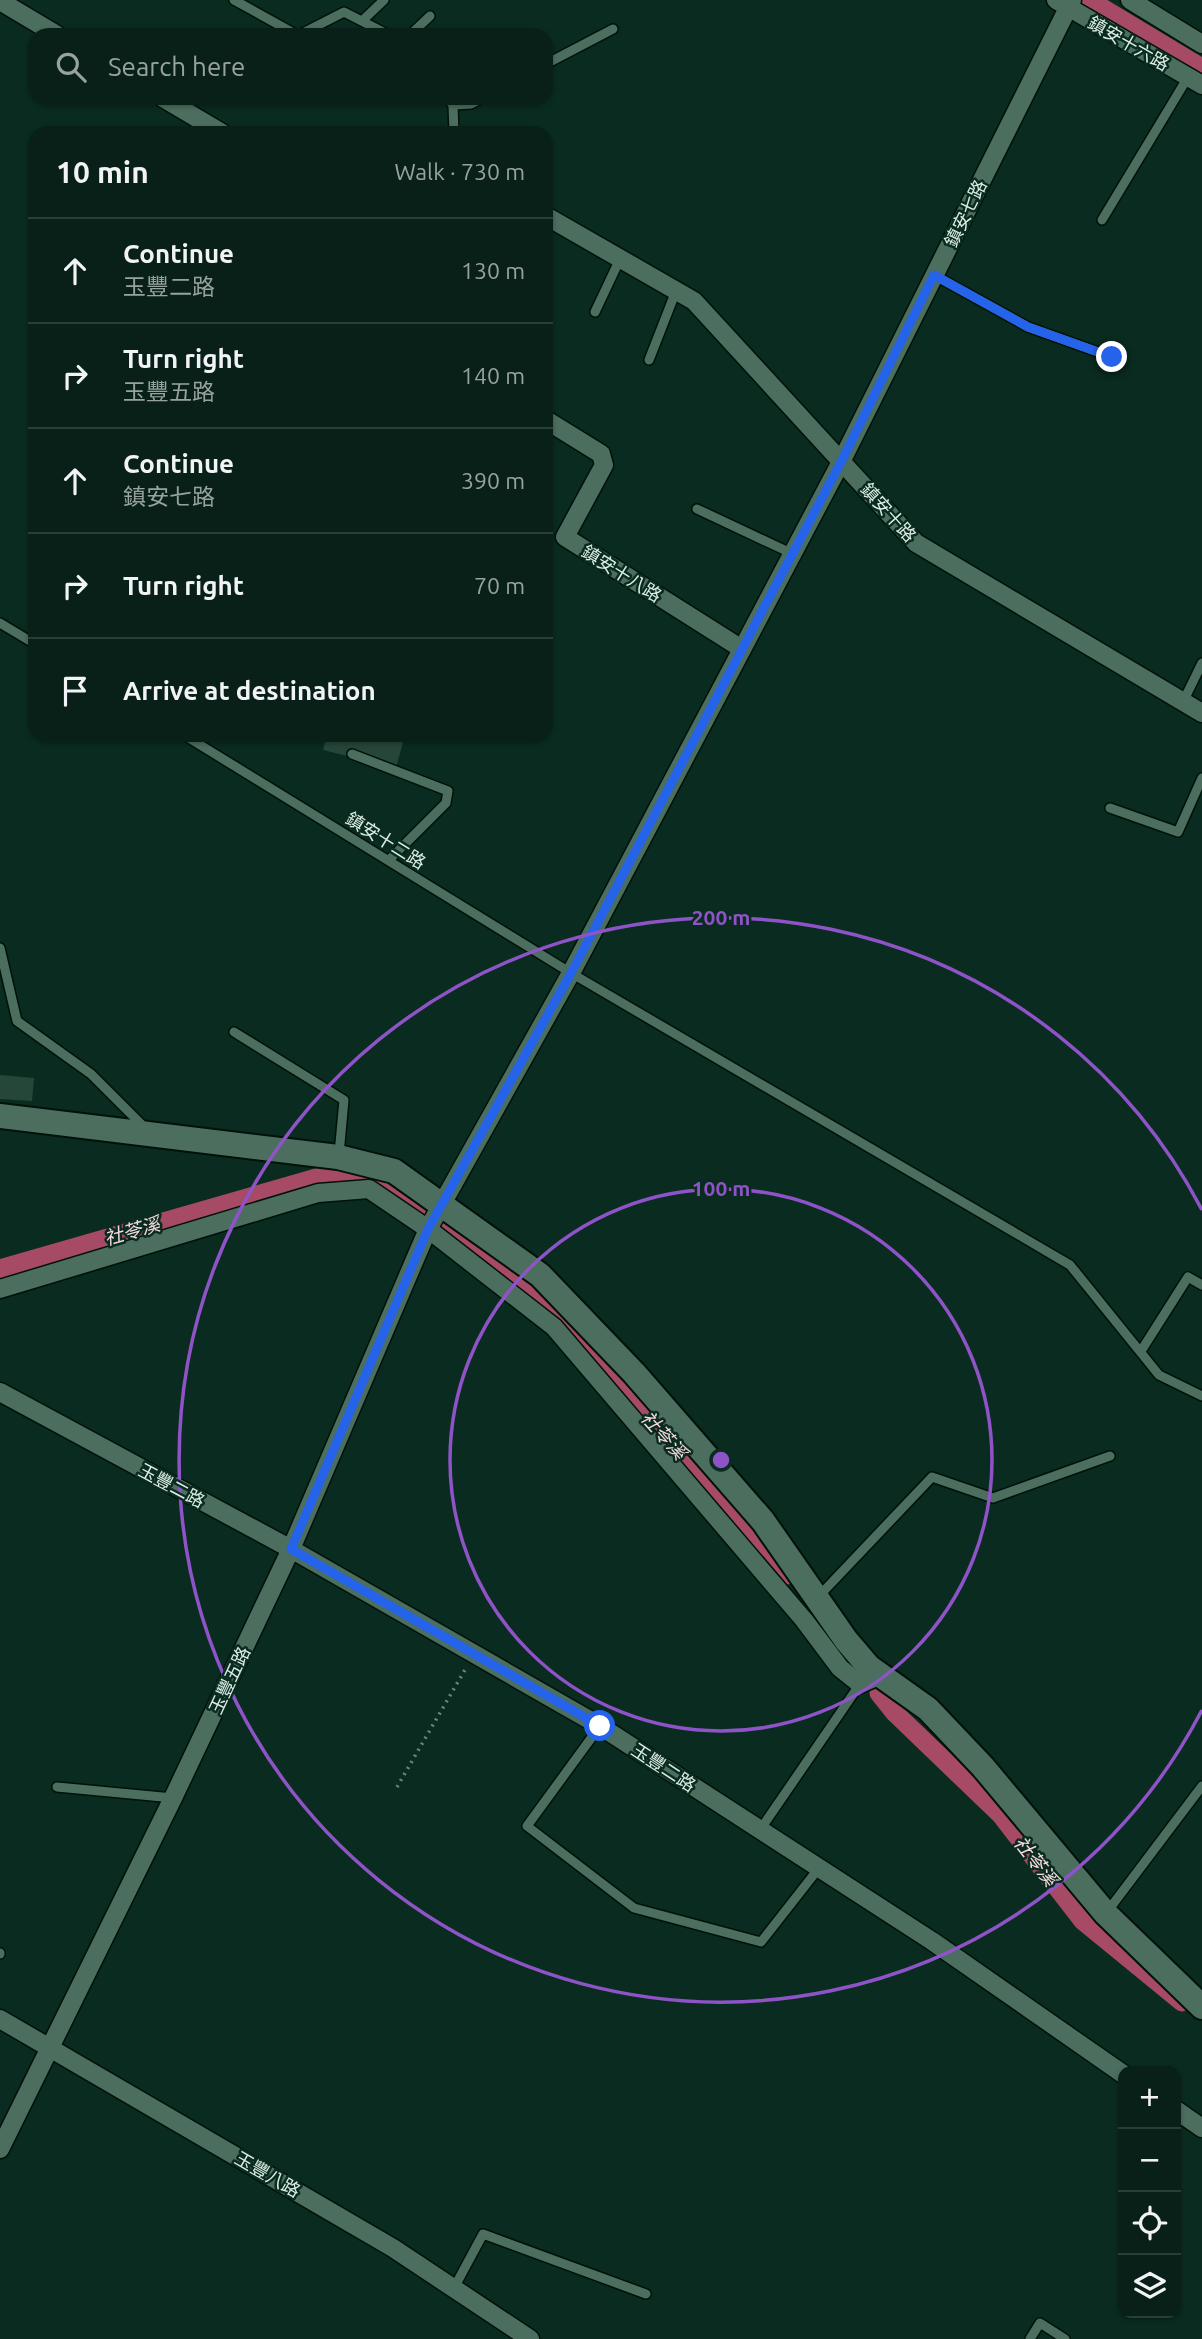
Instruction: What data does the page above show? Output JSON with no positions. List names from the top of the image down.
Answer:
{
  "streets": {
    "street": [
      "鎮安十六路",
      "鎮安七路",
      "鎮安十路",
      "鎮安十八路",
      "玉豐二路",
      "玉豐五路",
      "玉豐八路"
    ],
    "lane": ["鎮安十二路"]
  },
  "crossings": [
    ["鎮安十六路", "鎮安七路"],
    ["鎮安七路", "鎮安十路"],
    ["鎮安七路", "鎮安十八路"],
    ["鎮安七路", "鎮安十二路"],
    ["鎮安七路", "玉豐五路"],
    ["玉豐二路", "玉豐五路"],
    ["玉豐五路", "玉豐八路"]
  ],
  "water": ["社苓溪"],
  "page": {
    "search": "Search here",
    "heading": ["10 min", "Walk · 730 m"],
    "list": [
      ["Continue", "玉豐二路", "130 m"],
      ["Turn right", "玉豐五路", "140 m"],
      ["Continue", "鎮安七路", "390 m"],
      ["Turn right", "70 m"],
      "Arrive at destination"
    ],
    "map_buttons": ["+", "−"]
  },
  "rings": ["200 m", "100 m"]
}
